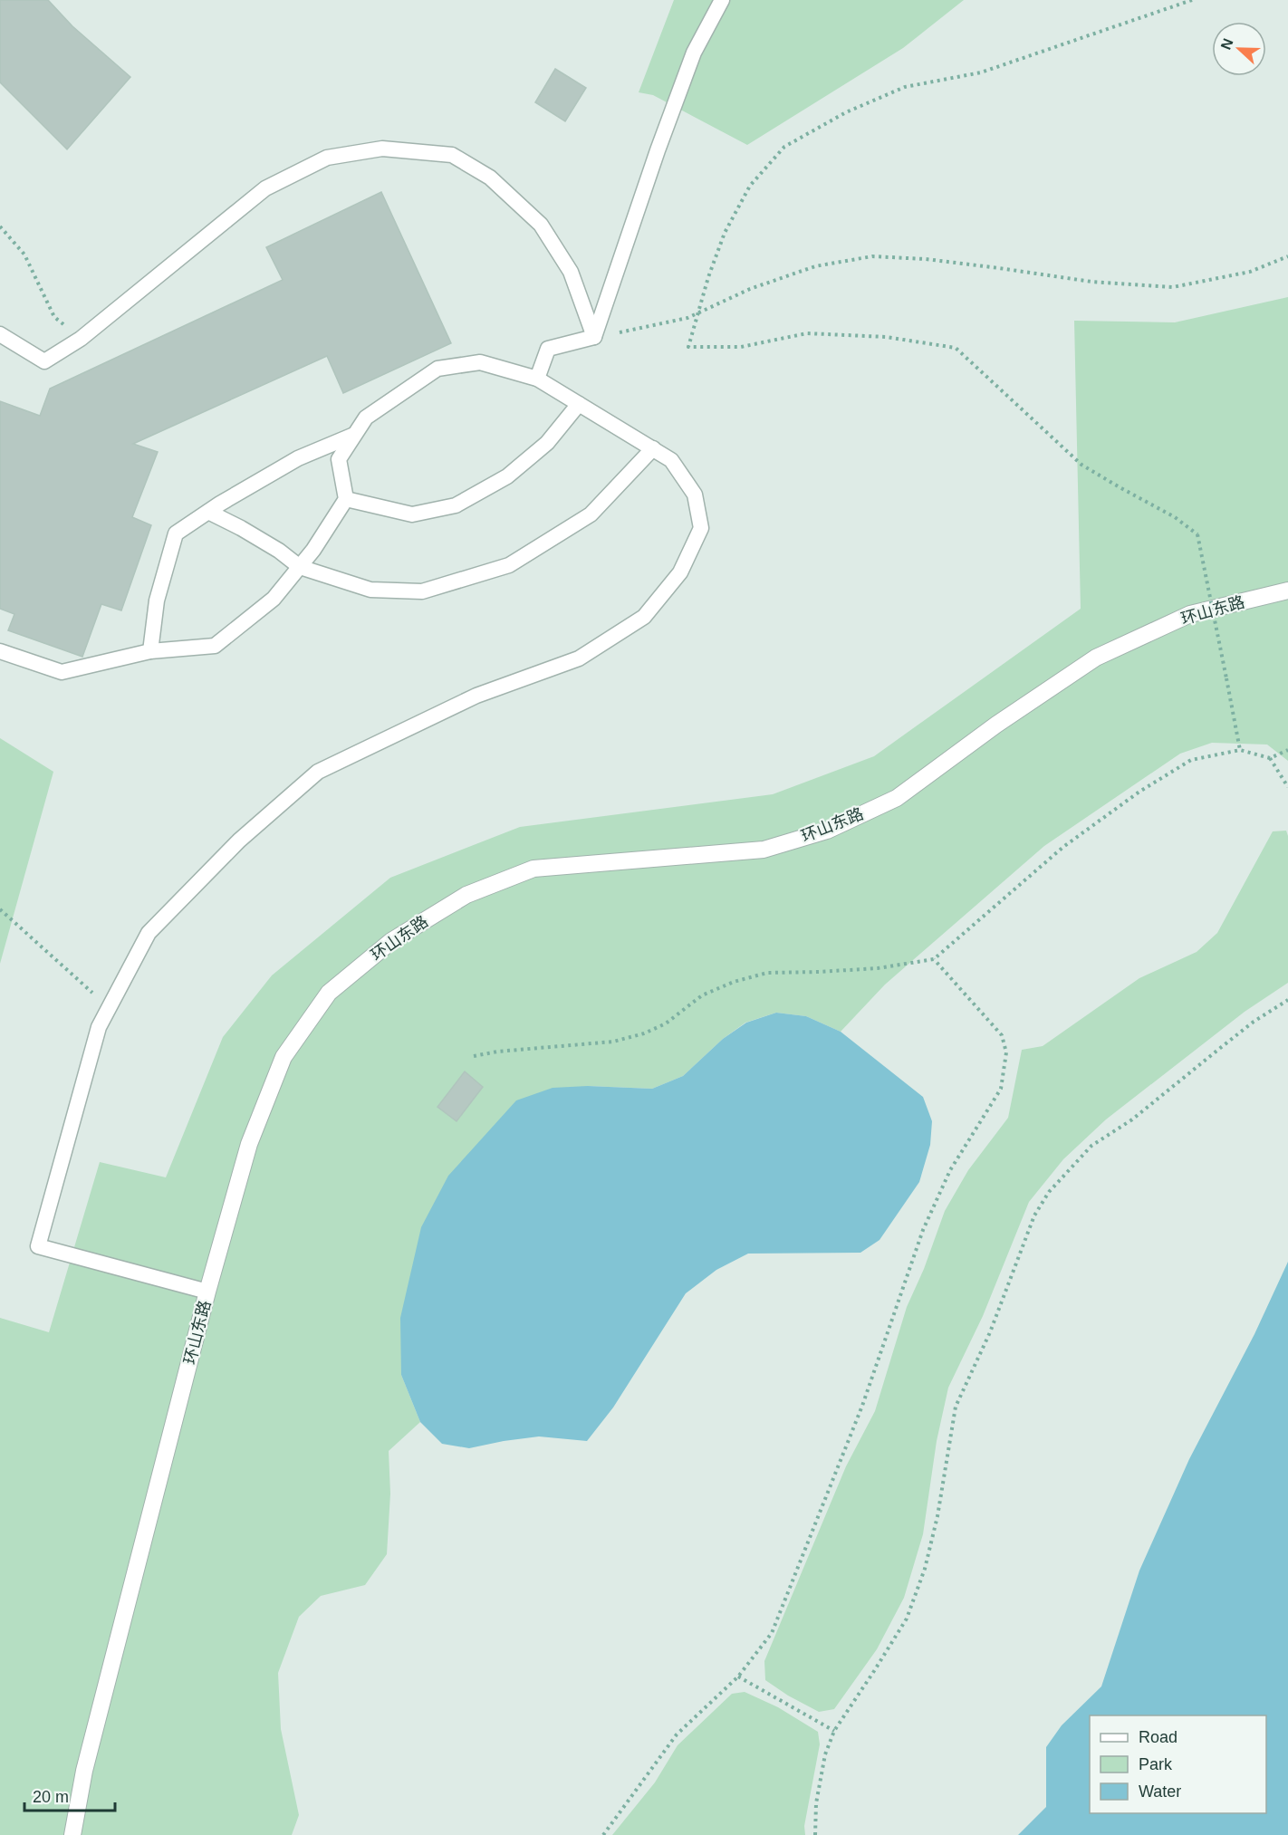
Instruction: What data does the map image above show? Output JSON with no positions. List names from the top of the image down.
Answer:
{
  "streets": {
    "street": ["环山东路"]
  },
  "legend": ["Road", "Park", "Water"],
  "scale_bar": "20 m",
  "north": "left"
}
